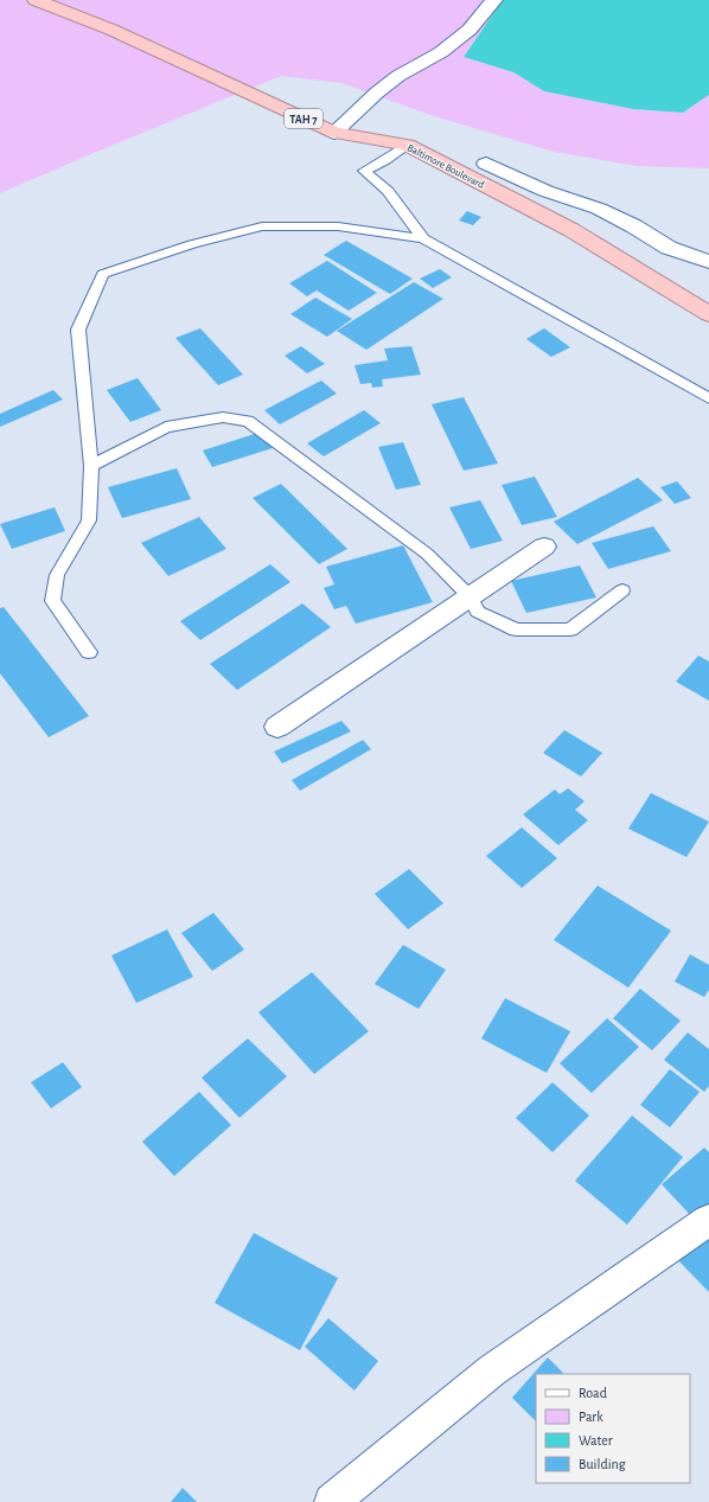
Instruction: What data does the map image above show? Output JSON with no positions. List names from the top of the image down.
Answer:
{
  "streets": {
    "highway": ["TAH 7", "Baltimore Boulevard"]
  },
  "legend": [
    "Road",
    "Park",
    "Water",
    "Building"
  ]
}
